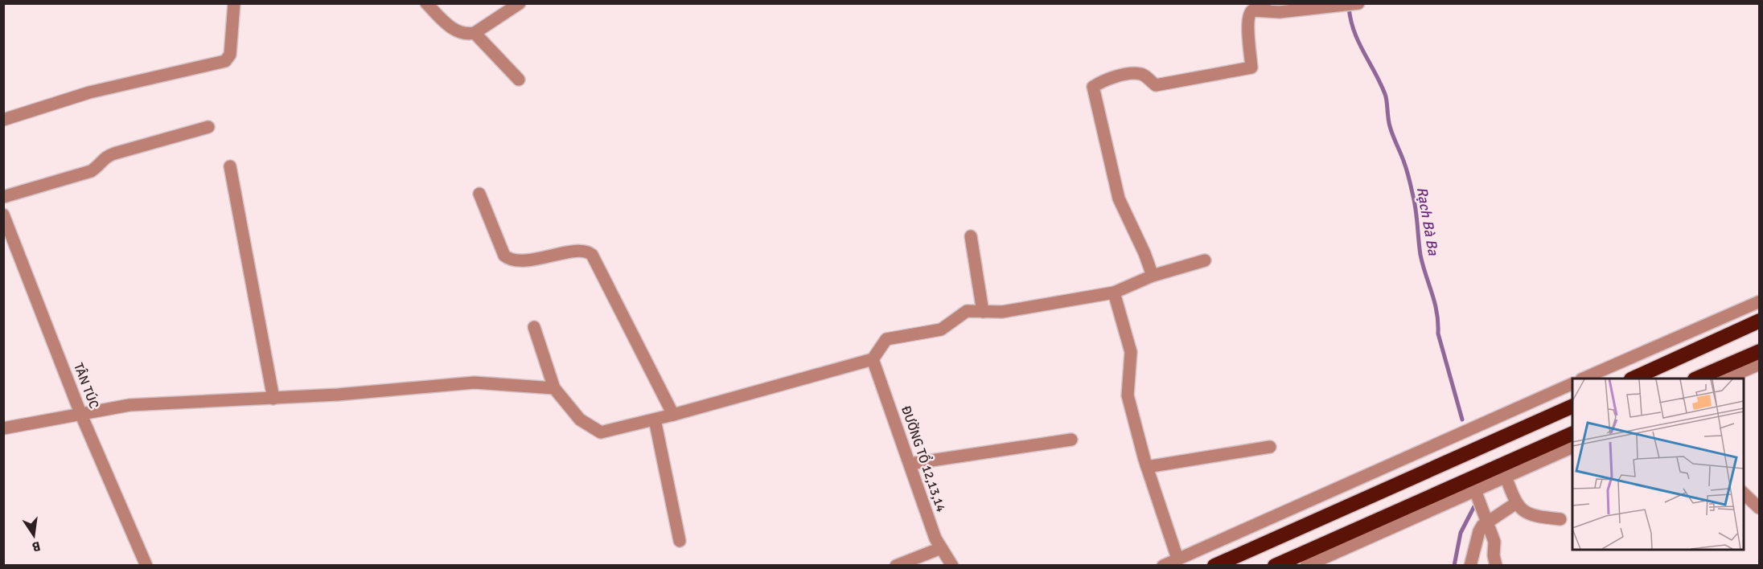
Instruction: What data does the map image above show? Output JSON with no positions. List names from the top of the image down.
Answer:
{
  "streets": {
    "street": ["TÂN TÚC", "ĐƯỜNG TỔ 12,13,14"]
  },
  "water": ["Rạch Bà Ba"],
  "north": "bottom"
}
